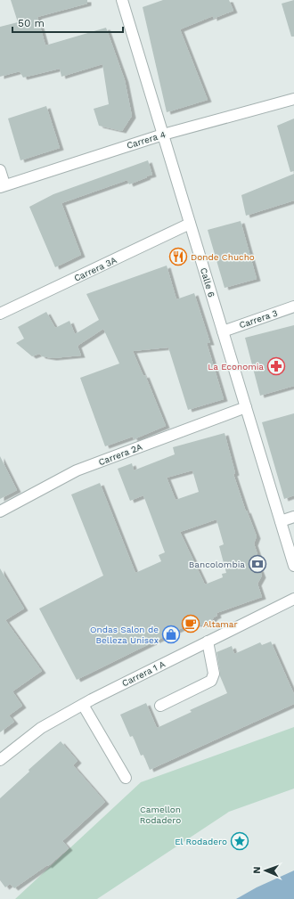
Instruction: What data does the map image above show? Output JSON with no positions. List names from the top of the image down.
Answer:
{
  "streets": {
    "street": [
      "Carrera 4",
      "Carrera 3A",
      "Calle 6",
      "Carrera 3",
      "Carrera 2A",
      "Carrera 1 A"
    ]
  },
  "crossings": [
    ["Carrera 4", "Calle 6"],
    ["Carrera 3A", "Calle 6"],
    ["Calle 6", "Carrera 3"],
    ["Calle 6", "Carrera 2A"]
  ],
  "parks": ["Camellon Rodadero"],
  "places": {
    "restaurant": ["Donde Chucho"],
    "pharmacy": ["La Economia"],
    "bank": ["Bancolombia"],
    "cafe": ["Altamar"],
    "shop": ["Ondas Salon de Belleza Unisex"],
    "place": ["El Rodadero"]
  },
  "scale_bar": "50 m",
  "north": "left"
}
